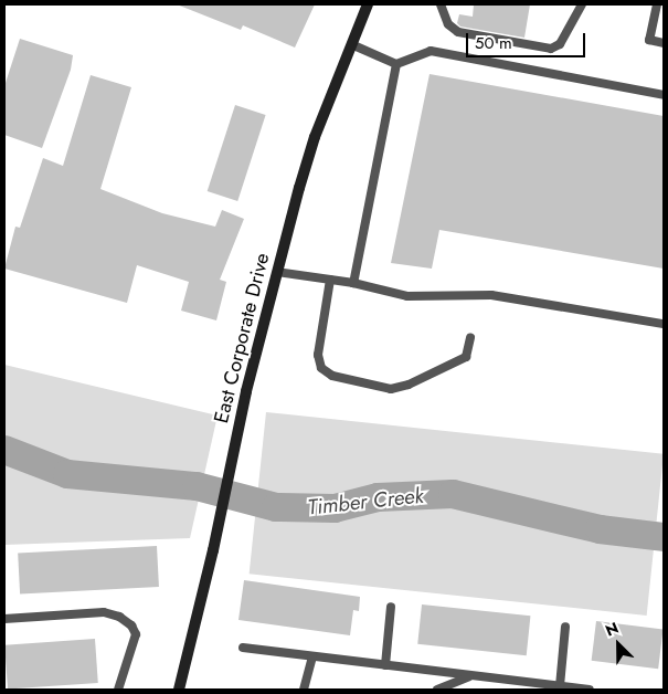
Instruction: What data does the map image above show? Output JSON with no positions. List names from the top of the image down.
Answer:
{
  "streets": {
    "main road": ["East Corporate Drive"]
  },
  "water": ["Timber Creek"],
  "scale_bar": "50 m",
  "north": "top left"
}
